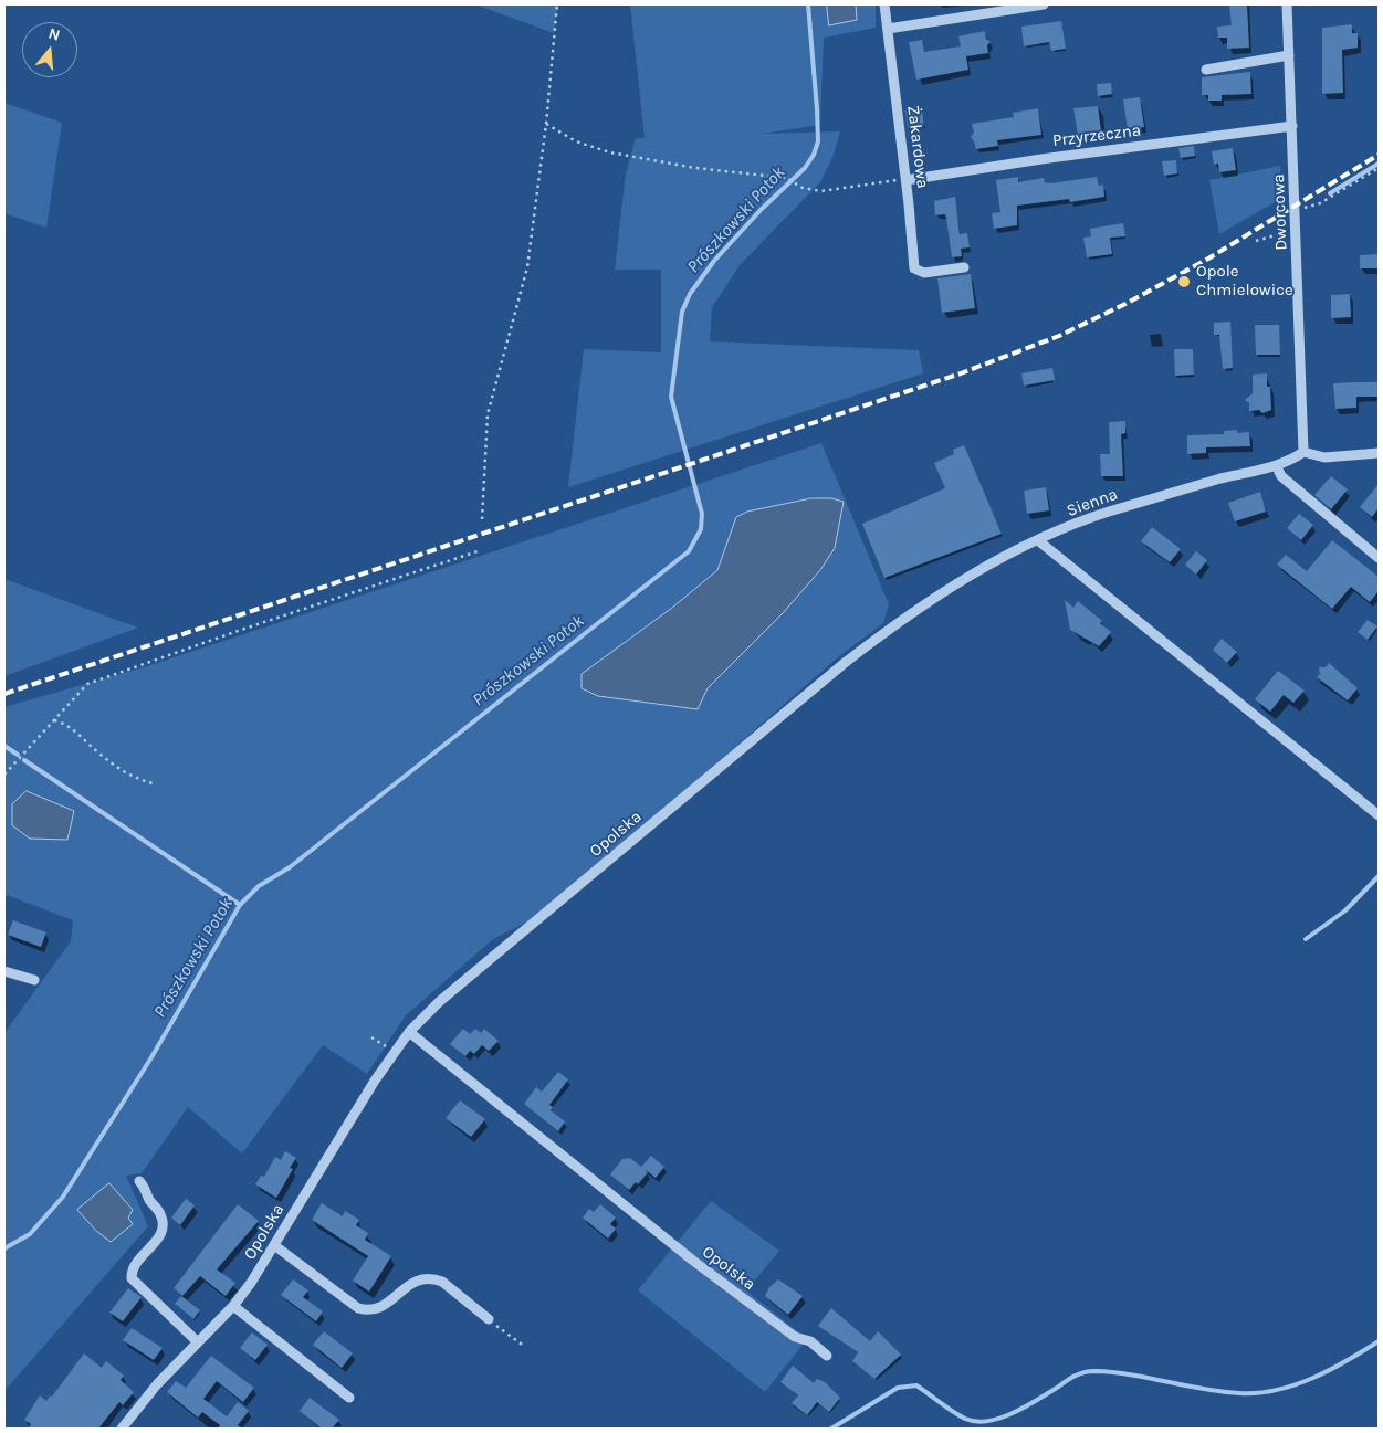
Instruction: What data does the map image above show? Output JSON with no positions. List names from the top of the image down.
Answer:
{
  "streets": {
    "street": [
      "Przyrzeczna",
      "Żakardowa",
      "Dworcowa",
      "Sienna",
      "Opolska"
    ]
  },
  "crossings": [
    ["Przyrzeczna", "Żakardowa"],
    ["Przyrzeczna", "Dworcowa"],
    ["Dworcowa", "Sienna"],
    ["Sienna", "Opolska"]
  ],
  "water": ["Prószkowski Potok"],
  "places": ["Opole Chmielowice"],
  "north": "top"
}
